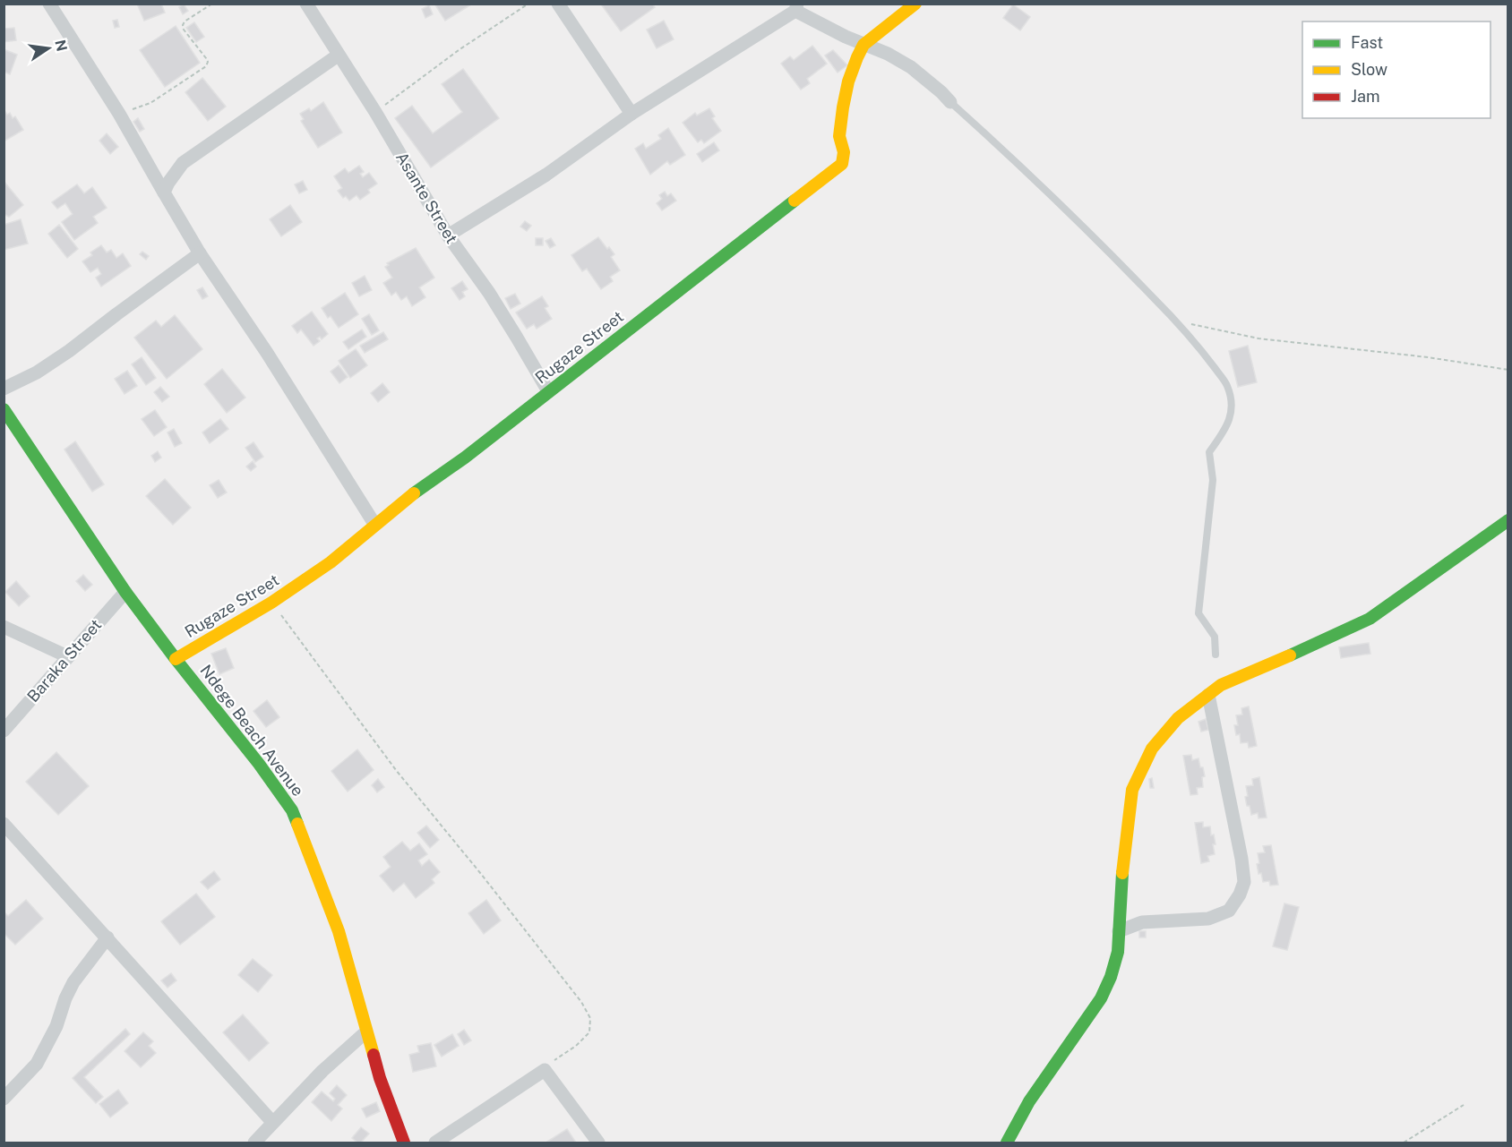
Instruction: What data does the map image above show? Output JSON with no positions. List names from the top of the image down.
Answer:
{
  "streets": {
    "street": [
      "Asante Street",
      "Rugaze Street",
      "Baraka Street",
      "Ndege Beach Avenue"
    ]
  },
  "crossings": [
    ["Asante Street", "Rugaze Street"],
    ["Rugaze Street", "Ndege Beach Avenue"],
    ["Baraka Street", "Ndege Beach Avenue"]
  ],
  "legend": ["Fast", "Slow", "Jam"],
  "north": "right"
}
